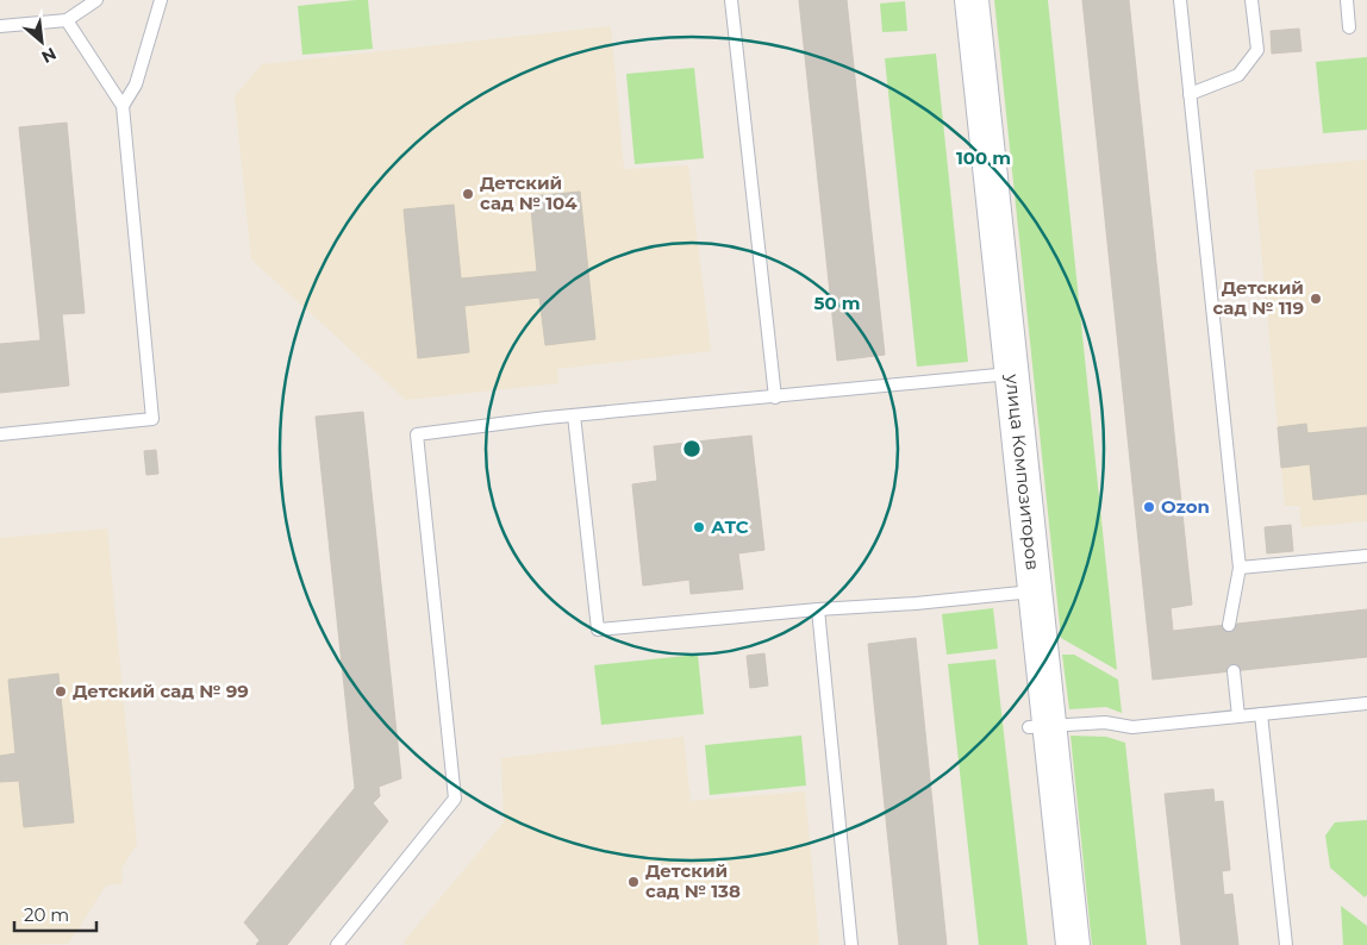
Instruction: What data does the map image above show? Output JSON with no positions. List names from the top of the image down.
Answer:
{
  "streets": {
    "street": ["улица Композиторов"]
  },
  "places": [
    "Детский сад № 104",
    "Детский сад № 119",
    "Ozon",
    "АТС",
    "Детский сад № 99",
    "Детский сад № 138"
  ],
  "scale_bar": "20 m",
  "north": "bottom right",
  "rings": ["100 m", "50 m"]
}
